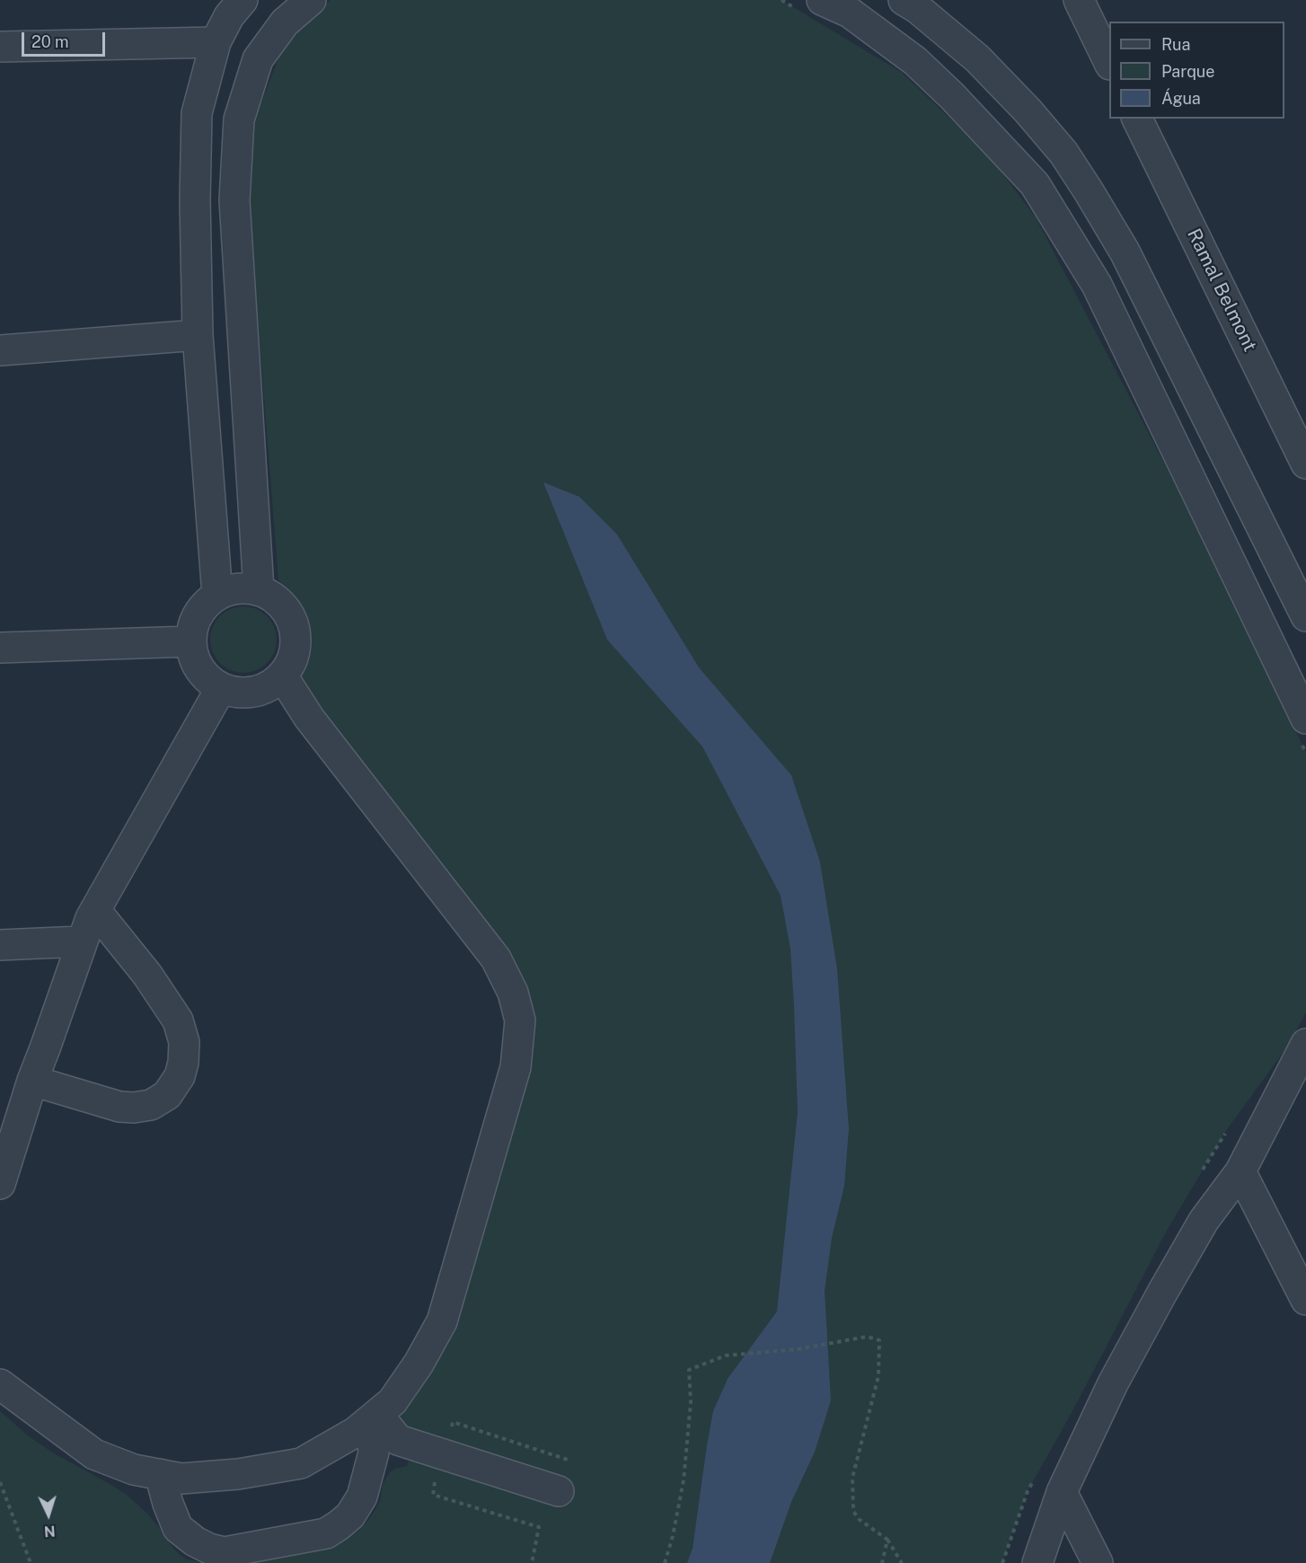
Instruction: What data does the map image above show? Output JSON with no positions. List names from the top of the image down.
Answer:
{
  "streets": {
    "street": ["Ramal Belmont"]
  },
  "legend": ["Rua", "Parque", "Água"],
  "scale_bar": "20 m",
  "north": "bottom"
}
